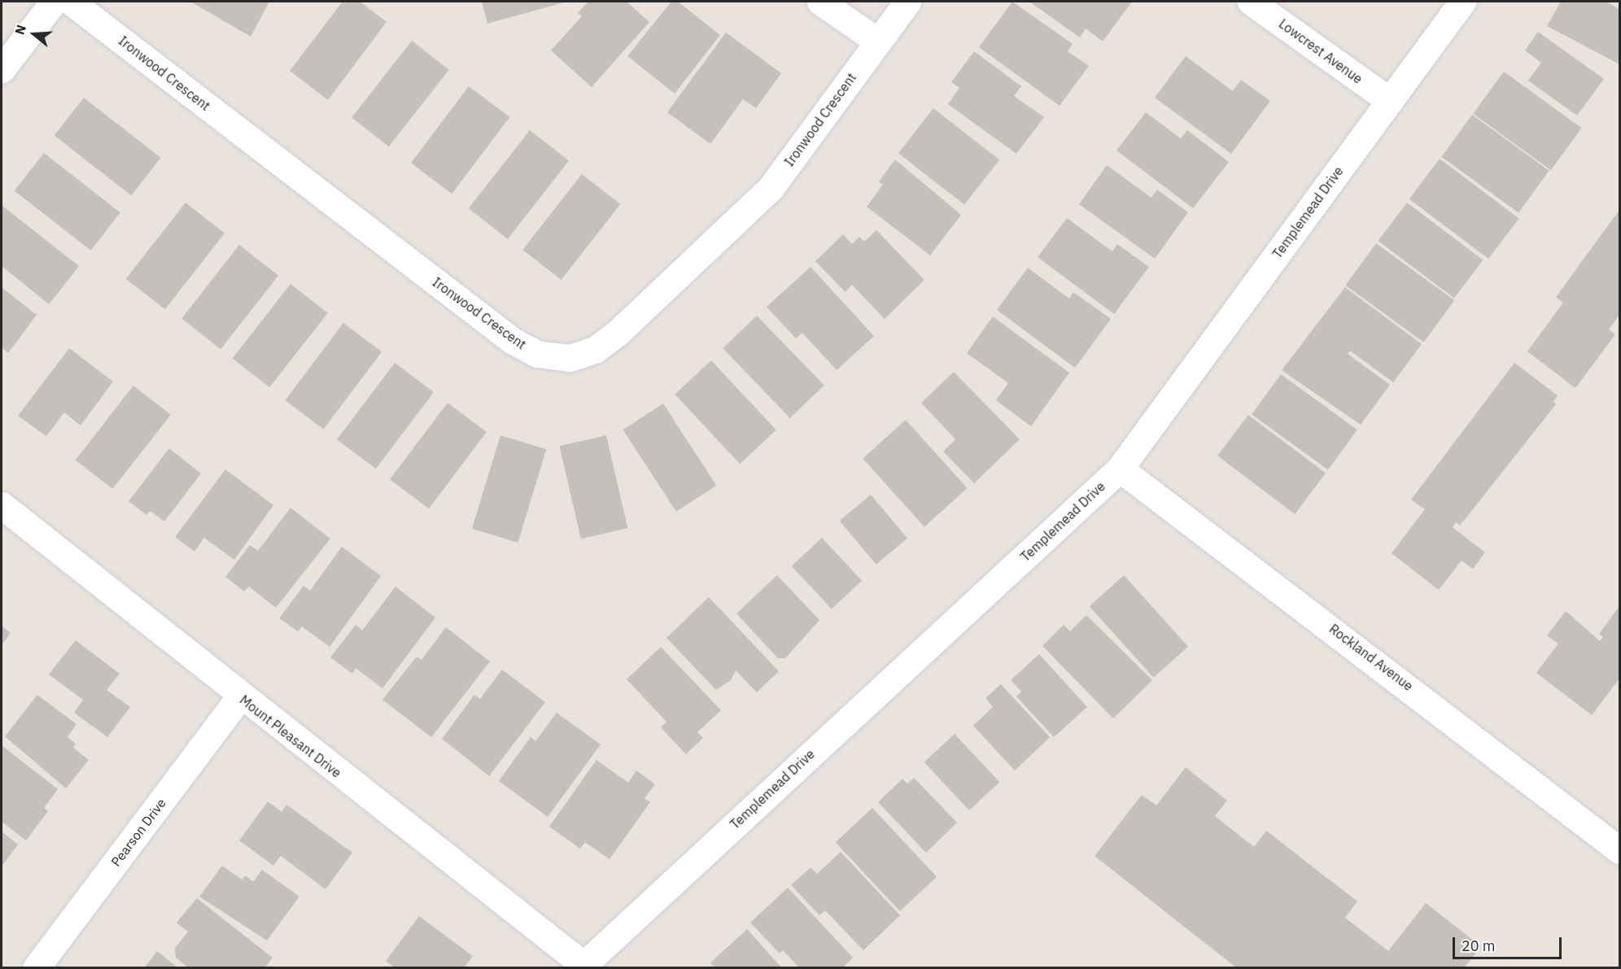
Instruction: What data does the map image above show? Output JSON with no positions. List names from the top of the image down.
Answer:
{
  "streets": {
    "street": [
      "Lowcrest Avenue",
      "Ironwood Crescent",
      "Templemead Drive",
      "Rockland Avenue",
      "Mount Pleasant Drive",
      "Pearson Drive"
    ]
  },
  "crossings": [
    ["Lowcrest Avenue", "Templemead Drive"],
    ["Templemead Drive", "Rockland Avenue"],
    ["Templemead Drive", "Mount Pleasant Drive"],
    ["Mount Pleasant Drive", "Pearson Drive"]
  ],
  "scale_bar": "20 m",
  "north": "left"
}
